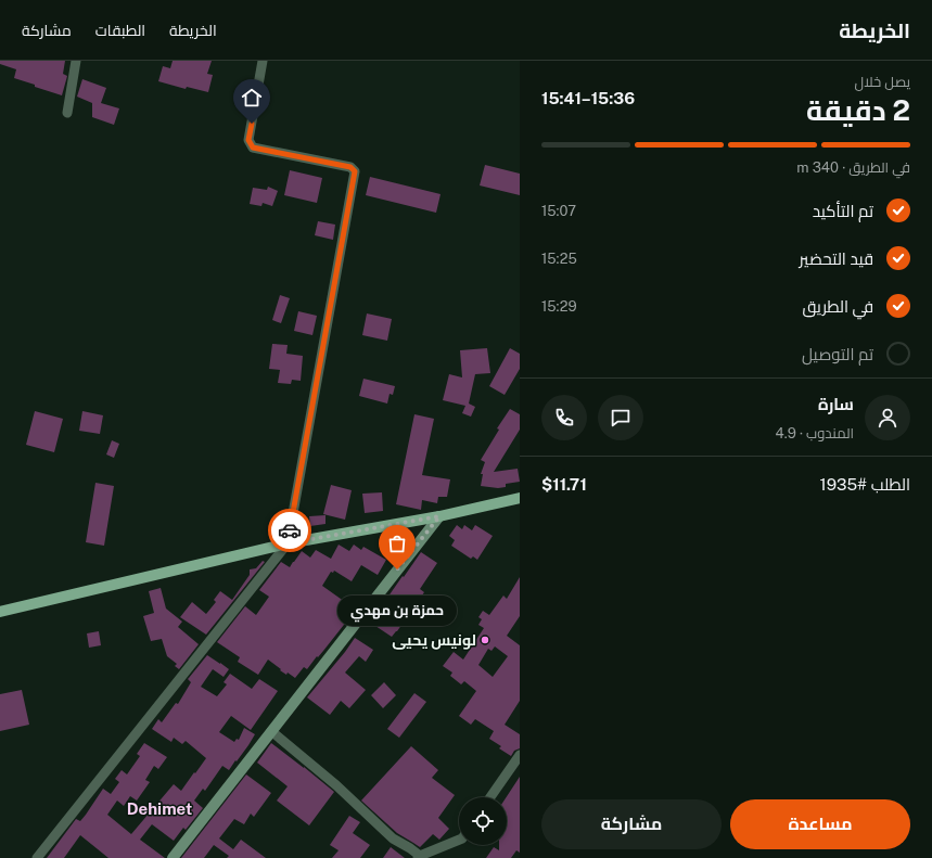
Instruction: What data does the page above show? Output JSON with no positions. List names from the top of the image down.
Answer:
{
  "districts": ["Dehimet"],
  "places": ["حمزة بن مهدي", "لونيس يحيى"],
  "page": {
    "header": "الخريطة",
    "nav": ["الخريطة", "الطبقات", "مشاركة"],
    "heading": ["2 دقيقة", "يصل خلال", "15:36–15:41"],
    "panel": [
      "سارة",
      "المندوب · 4.9",
      "الطلب #1935",
      "$11.71"
    ],
    "bar": "في الطريق · 340 m",
    "list": [
      ["تم التأكيد", "15:07"],
      ["قيد التحضير", "15:25"],
      ["في الطريق", "15:29"],
      "تم التوصيل"
    ],
    "bubble": "حمزة بن مهدي",
    "buttons": ["مساعدة", "مشاركة"]
  }
}
